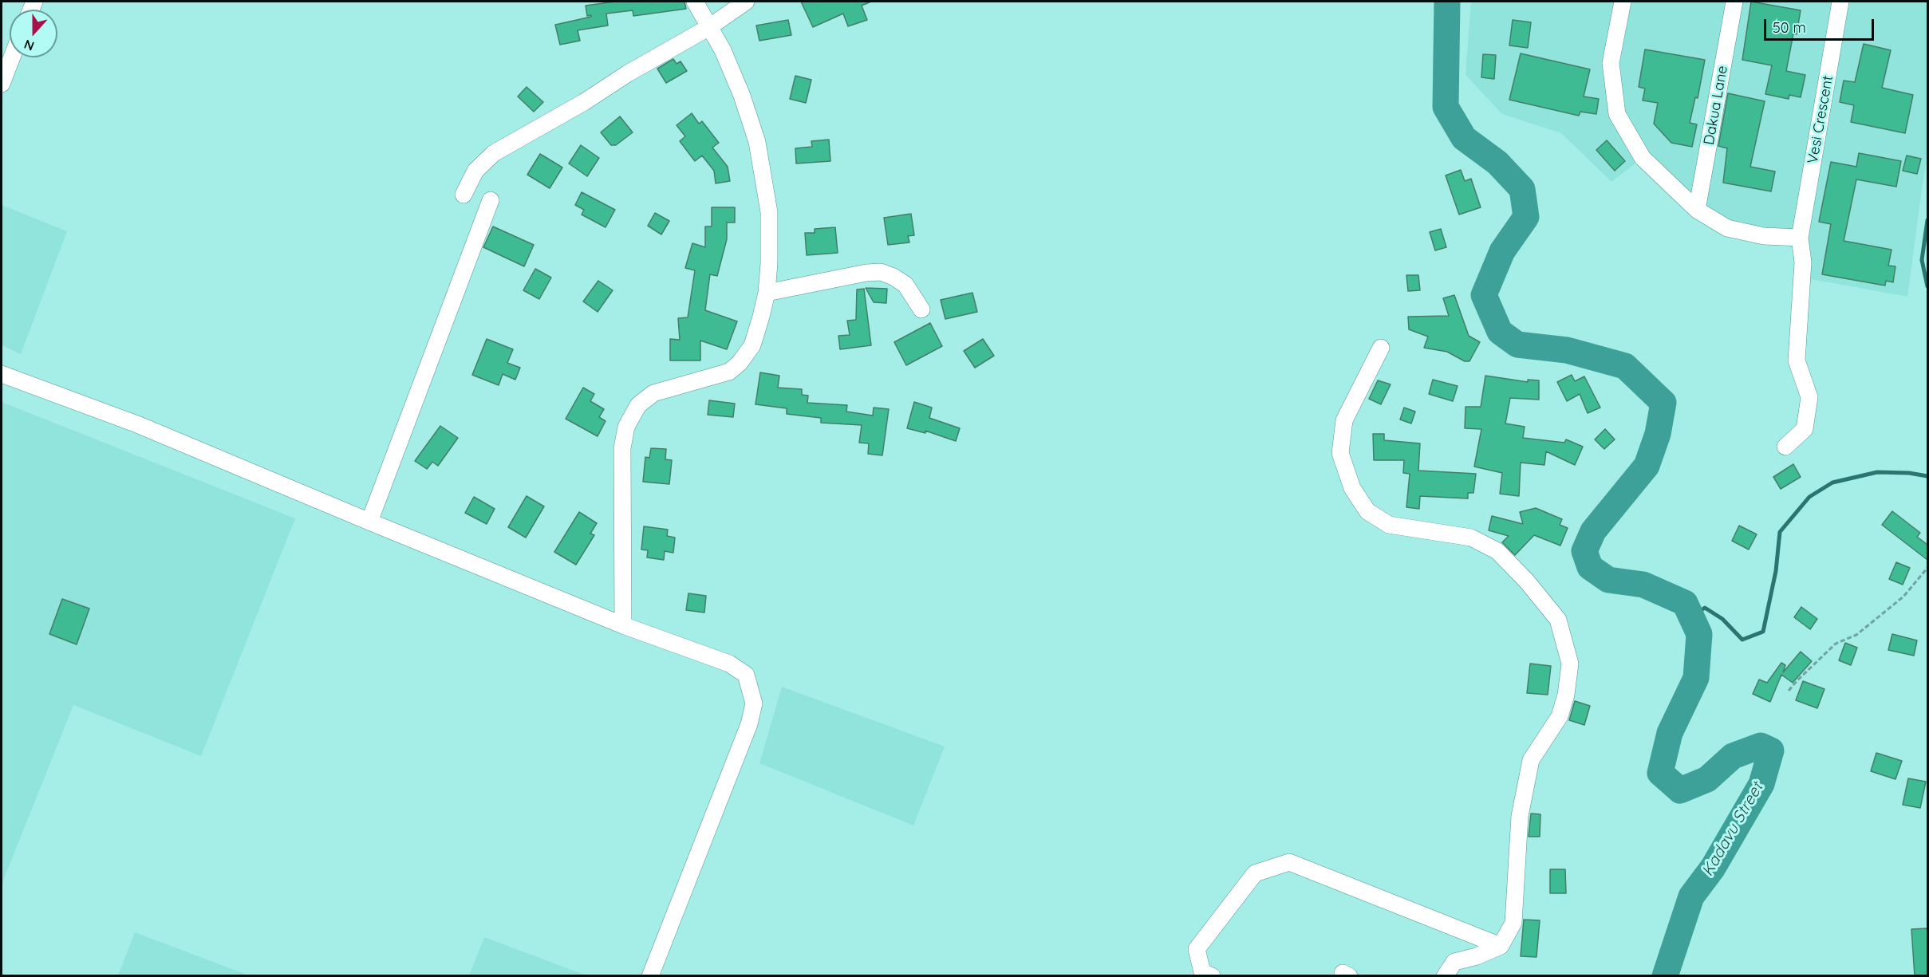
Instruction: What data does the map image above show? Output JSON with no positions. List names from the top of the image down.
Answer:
{
  "streets": {
    "street": ["Dakua Lane", "Vesi Crescent"]
  },
  "water": ["Kadavu Street"],
  "scale_bar": "50 m",
  "north": "bottom"
}
